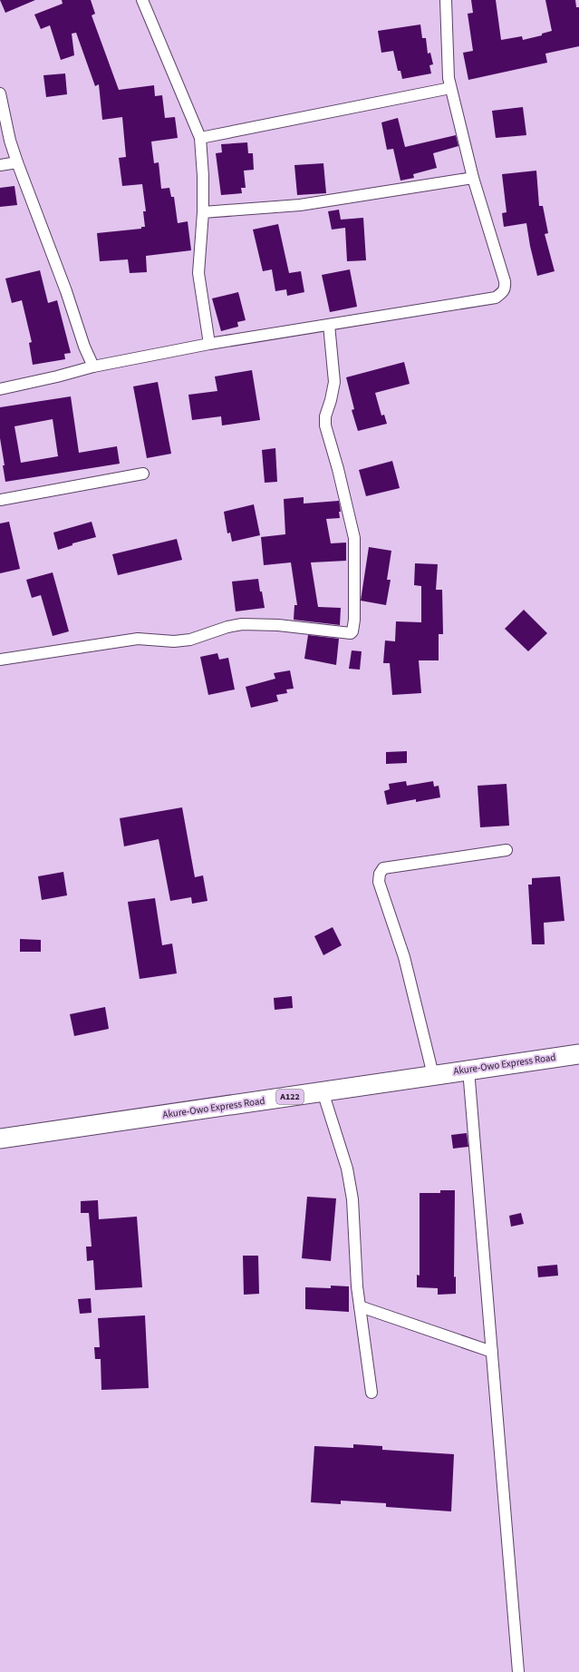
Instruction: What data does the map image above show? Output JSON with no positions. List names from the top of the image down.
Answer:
{
  "streets": {
    "highway": ["Akure-Owo Express Road", "A122"]
  }
}
